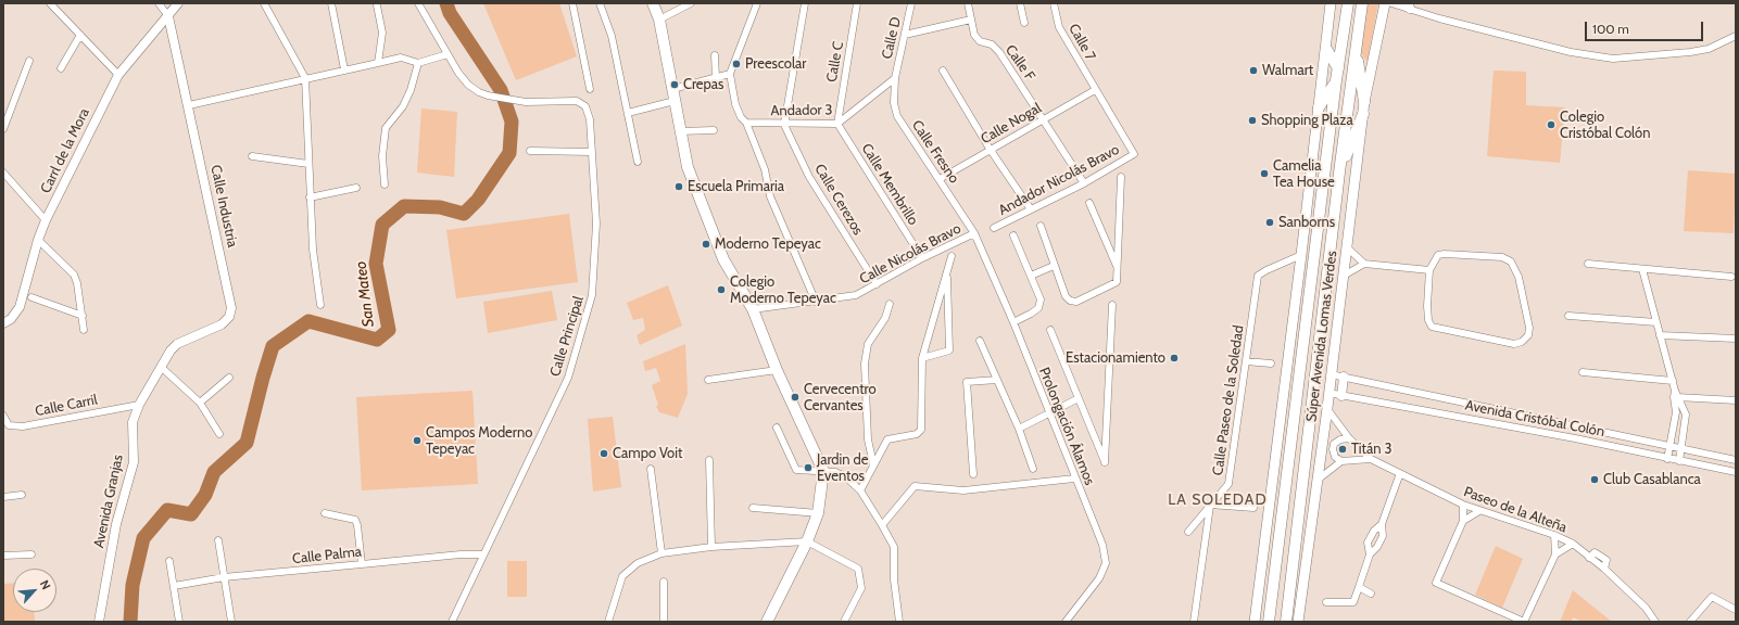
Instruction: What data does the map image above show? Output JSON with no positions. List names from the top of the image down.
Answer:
{
  "streets": {
    "main road": ["Súper Avenida Lomas Verdes"],
    "street": [
      "Calle D",
      "Calle 7",
      "Calle C",
      "Calle F",
      "Andador 3",
      "Calle Nogal",
      "Carrl de la Mora",
      "Calle Fresno",
      "Andador Nicolás Bravo",
      "Calle Membrillo",
      "Calle Cerezos",
      "Calle Industria",
      "Calle Nicolás Bravo",
      "Calle Principal",
      "Calle Paseo de la Soledad",
      "Calle Carril",
      "Avenida Cristóbal Colón",
      "Prolongación Álamos",
      "Avenida Granjas",
      "Paseo de la Alteña",
      "Calle Palma"
    ]
  },
  "crossings": [
    ["Calle D", "Andador 3"],
    ["Calle D", "Calle Fresno"],
    ["Calle 7", "Calle Nogal"],
    ["Calle 7", "Andador Nicolás Bravo"],
    ["Calle C", "Andador 3"],
    ["Calle C", "Calle Membrillo"],
    ["Calle F", "Calle Nogal"],
    ["Calle F", "Andador Nicolás Bravo"],
    ["Andador 3", "Calle Fresno"],
    ["Andador 3", "Calle Membrillo"],
    ["Andador 3", "Calle Cerezos"],
    ["Calle Nogal", "Calle Fresno"],
    ["Carrl de la Mora", "Calle Industria"],
    ["Calle Fresno", "Calle Nicolás Bravo"],
    ["Calle Fresno", "Prolongación Álamos"],
    ["Calle Membrillo", "Calle Nicolás Bravo"],
    ["Calle Cerezos", "Calle Nicolás Bravo"],
    ["Calle Industria", "Avenida Granjas"],
    ["Calle Nicolás Bravo", "Prolongación Álamos"],
    ["Calle Principal", "Calle Palma"],
    ["Súper Avenida Lomas Verdes", "Avenida Cristóbal Colón"],
    ["Súper Avenida Lomas Verdes", "Paseo de la Alteña"],
    ["Calle Carril", "Avenida Granjas"]
  ],
  "districts": ["LA SOLEDAD"],
  "water": ["San Mateo"],
  "places": [
    "Preescolar",
    "Walmart",
    "Crepas",
    "Shopping Plaza",
    "Colegio Cristóbal Colón",
    "Camelia Tea House",
    "Escuela Primaria",
    "Sanborns",
    "Moderno Tepeyac",
    "Colegio Moderno Tepeyac",
    "Estacionamiento",
    "Cervecentro Cervantes",
    "Campos Moderno Tepeyac",
    "Titán 3",
    "Campo Voit",
    "Jardin de Eventos",
    "Club Casablanca"
  ],
  "scale_bar": "100 m",
  "north": "top right"
}
